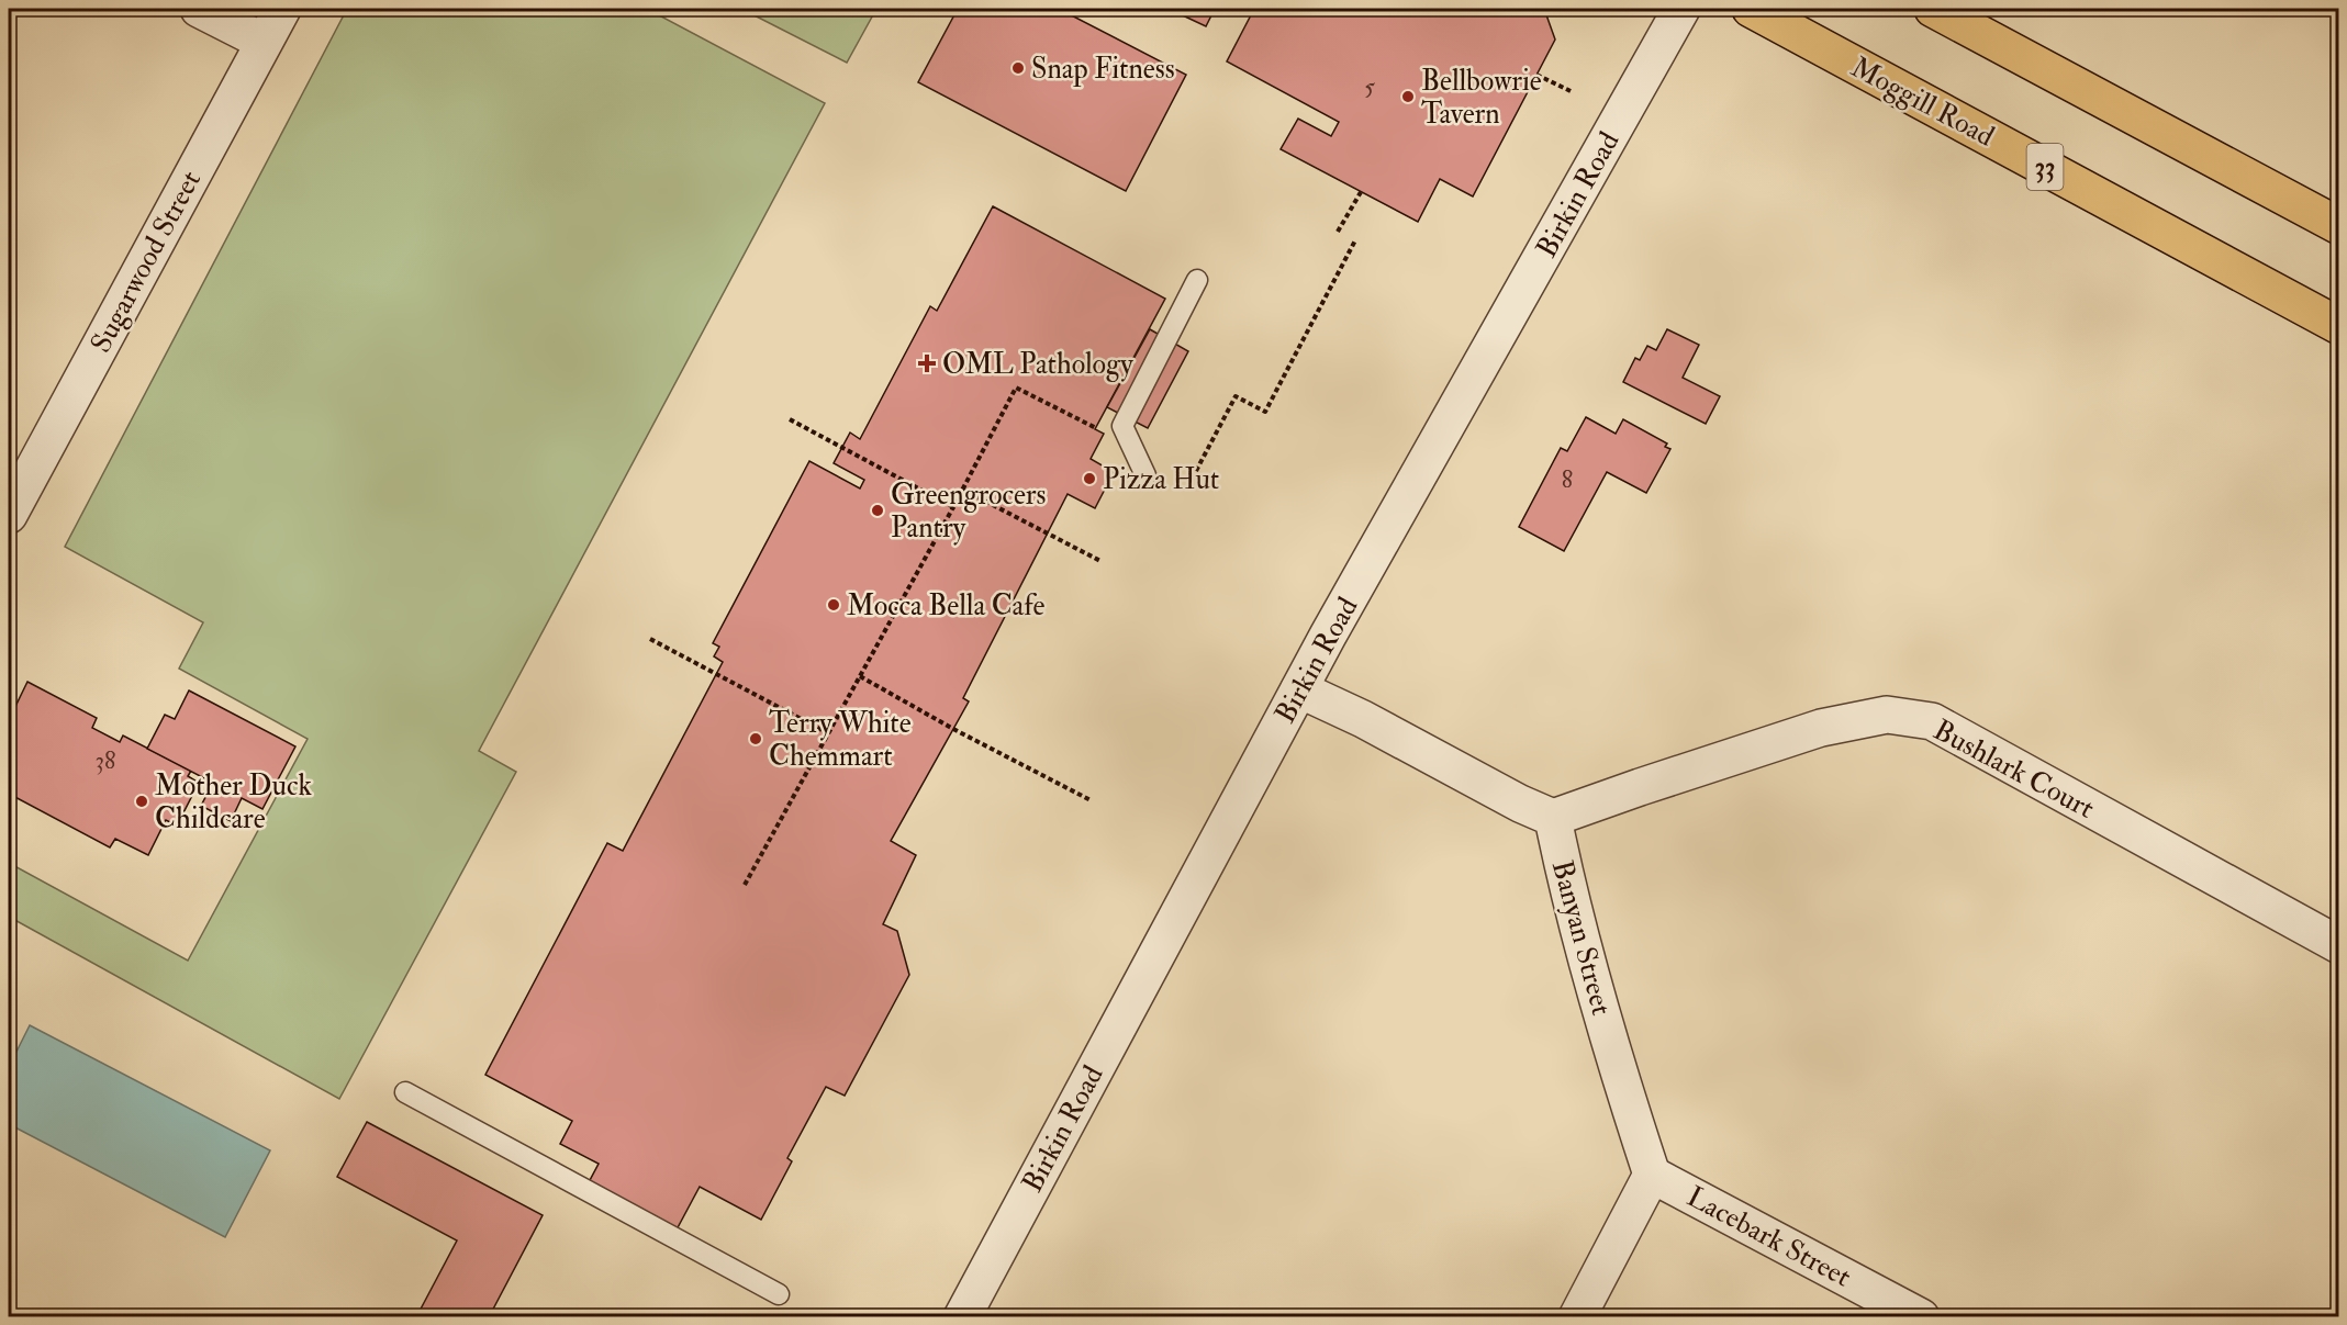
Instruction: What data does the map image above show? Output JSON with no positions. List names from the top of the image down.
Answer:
{
  "streets": {
    "main road": ["Moggill Road", "33"],
    "street": [
      "Birkin Road",
      "Sugarwood Street",
      "Bushlark Court",
      "Banyan Street",
      "Lacebark Street"
    ]
  },
  "crossings": [
    ["Bushlark Court", "Banyan Street"],
    ["Banyan Street", "Lacebark Street"]
  ],
  "places": {
    "other": [
      "Snap Fitness",
      "Bellbowrie Tavern",
      "Pizza Hut",
      "Greengrocers Pantry",
      "Mocca Bella Cafe",
      "Terry White Chemmart",
      "Mother Duck Childcare"
    ],
    "health": ["OML Pathology"]
  },
  "house_numbers": ["5", "8", "38"]
}
